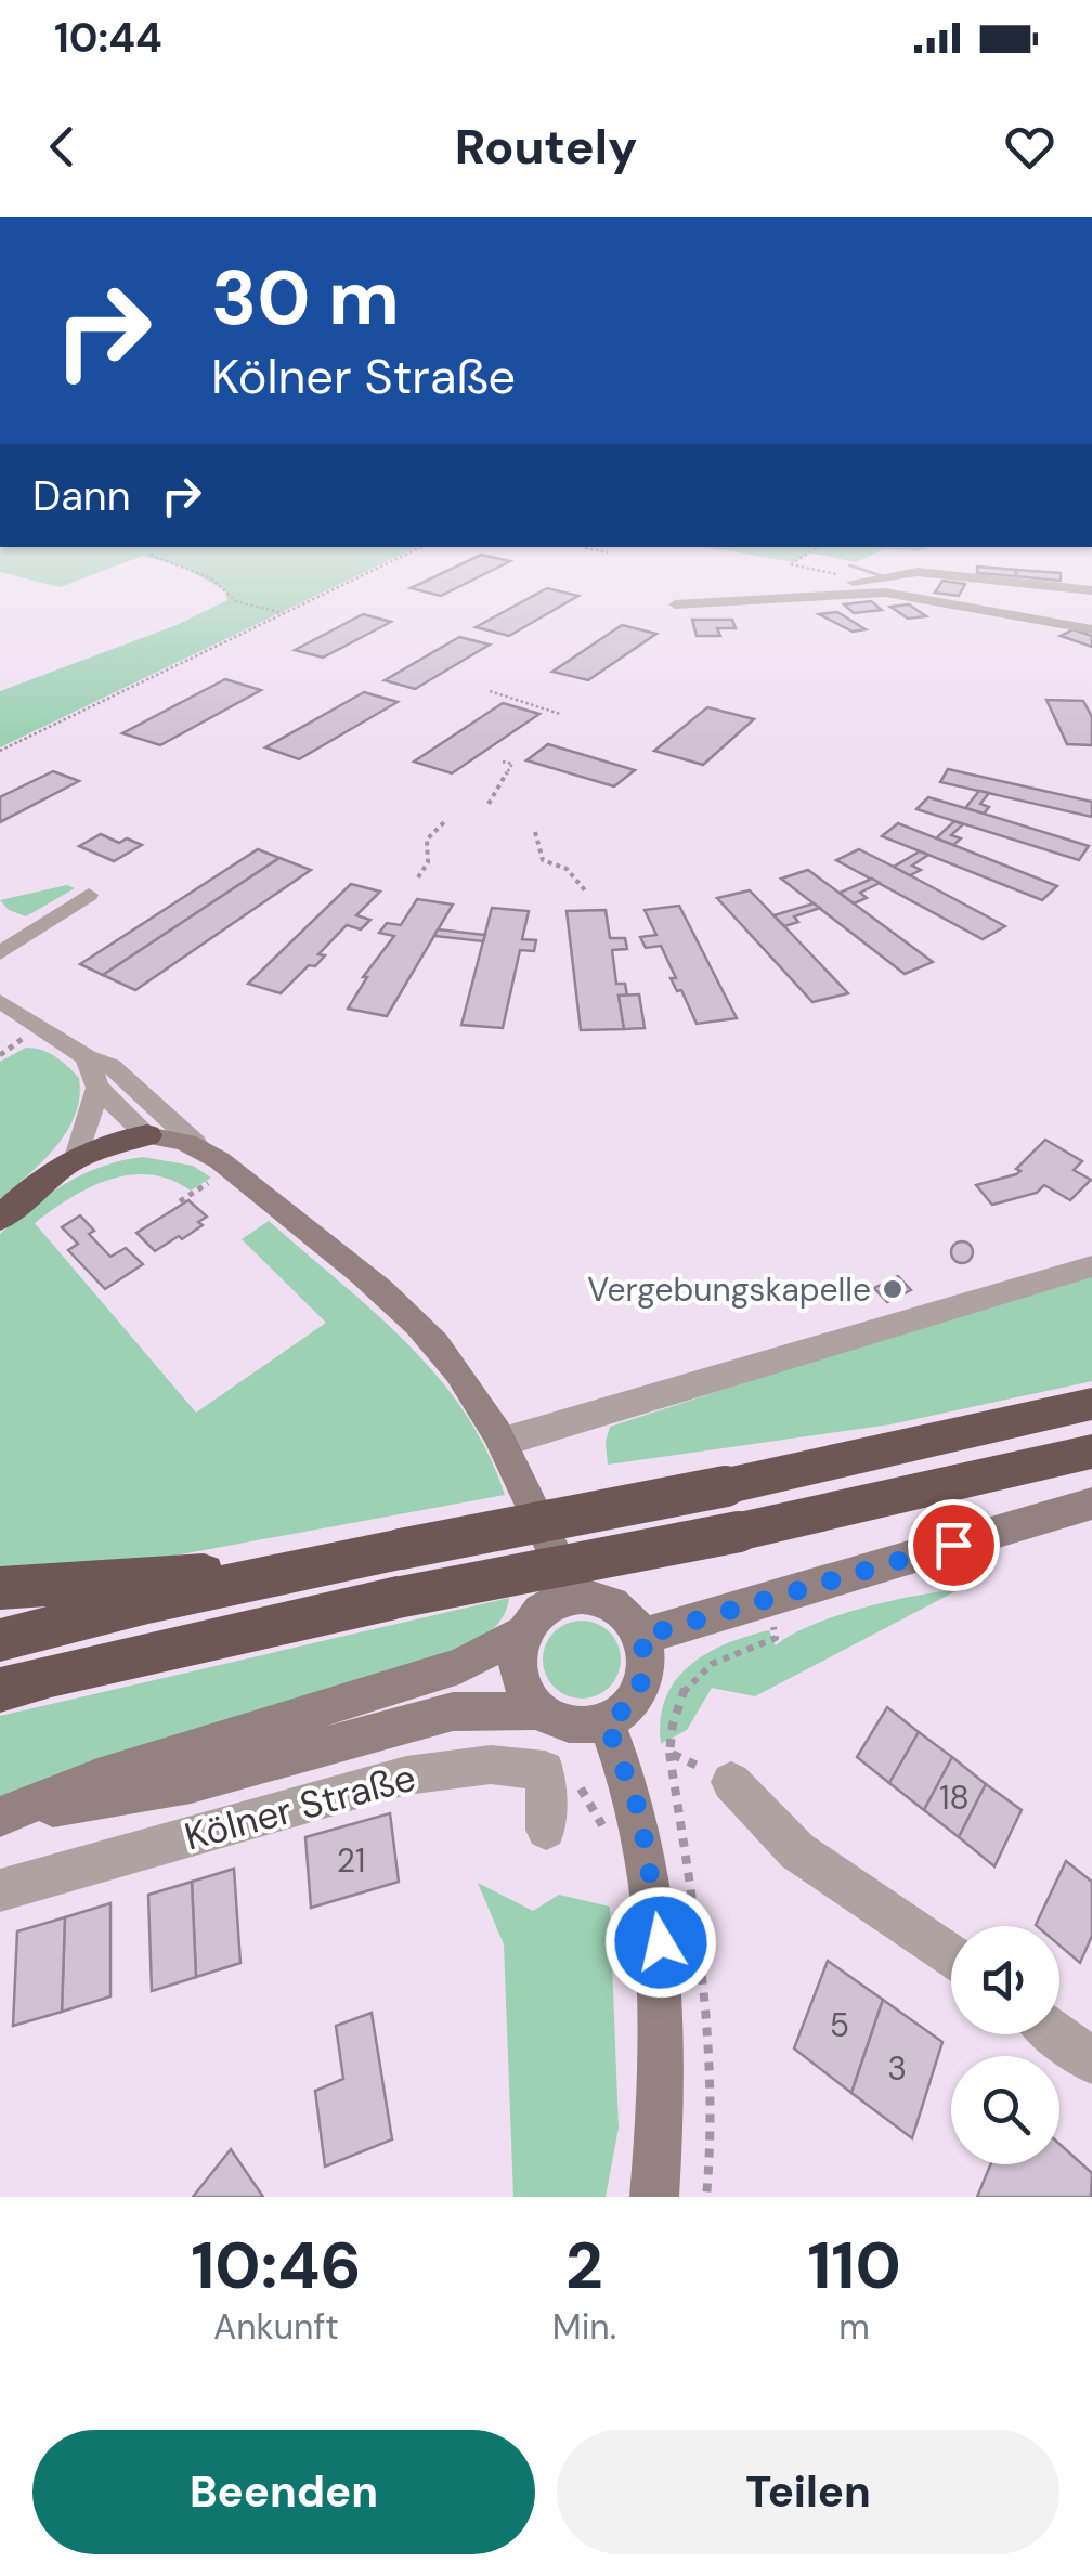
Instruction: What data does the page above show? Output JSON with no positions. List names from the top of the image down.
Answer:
{
  "streets": {
    "street": ["Kölner Straße"]
  },
  "places": ["Vergebungskapelle"],
  "house_numbers": [
    "18",
    "21",
    "5",
    "3"
  ],
  "page": {
    "status": "10:44",
    "header": "Routely",
    "turn": ["30 m", "Kölner Straße"],
    "then": "Dann",
    "eta": [
      "10:46",
      "Ankunft",
      "2",
      "Min.",
      "110",
      "m"
    ],
    "buttons": ["Beenden", "Teilen"]
  }
}
